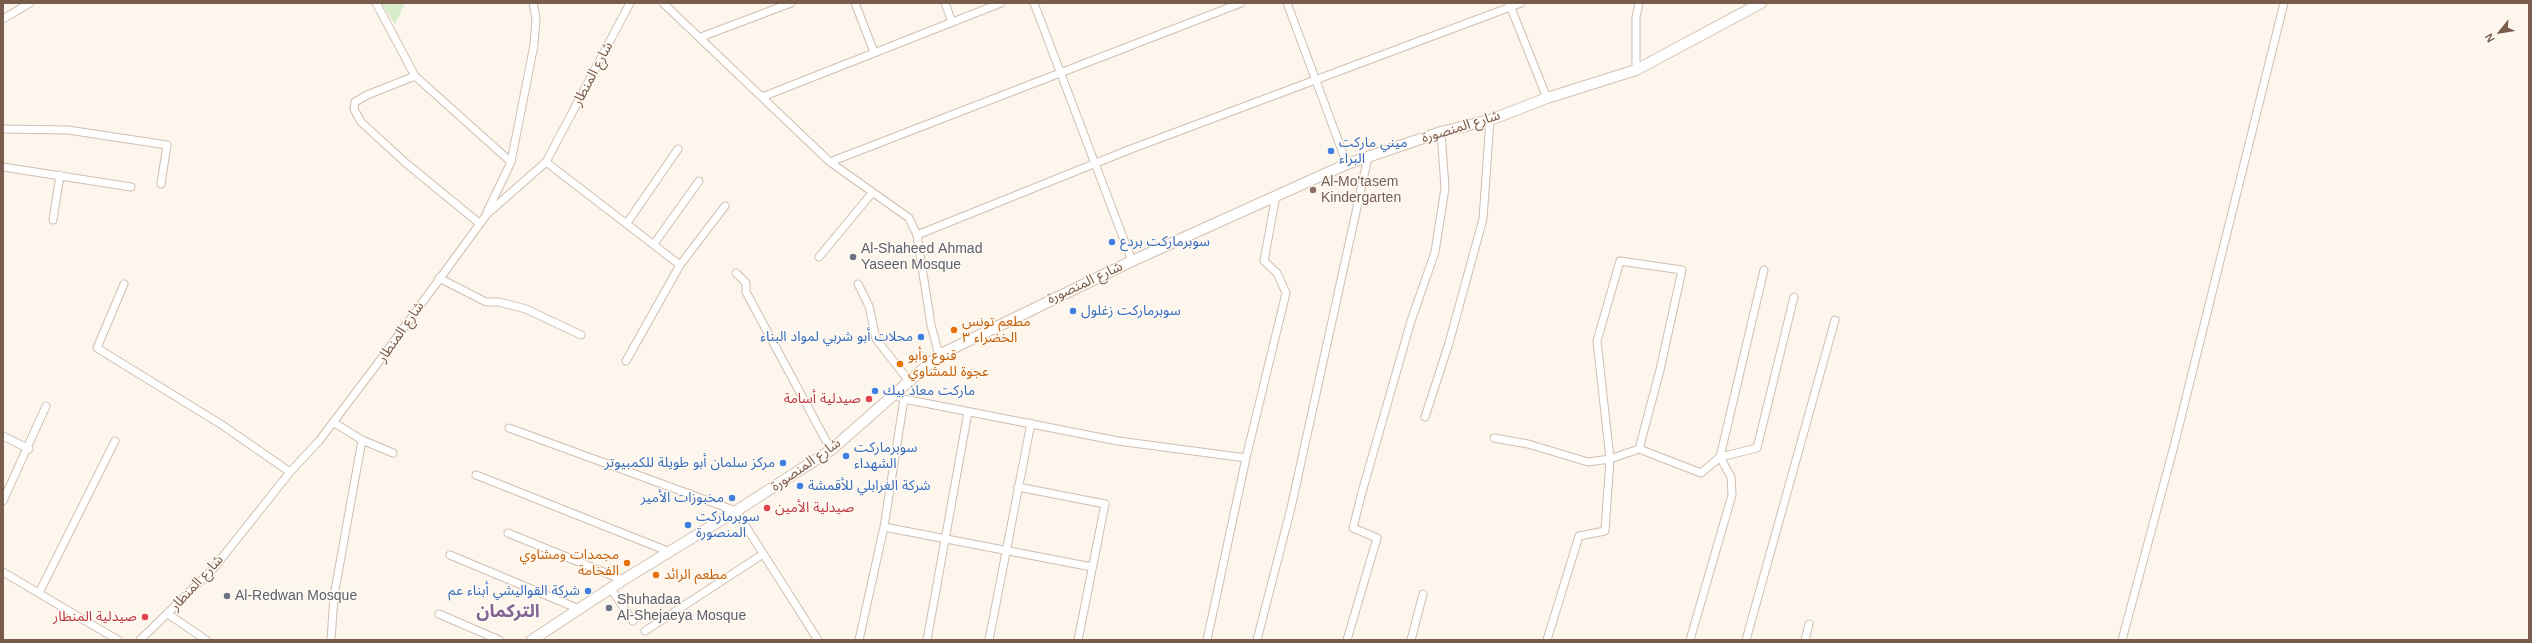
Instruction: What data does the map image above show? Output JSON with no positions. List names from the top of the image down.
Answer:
{
  "streets": {
    "main road": ["شارع المنصورة"],
    "street": ["شارع المنطار"]
  },
  "districts": ["التركمان"],
  "places": [
    "ميني ماركت البراء",
    "Al-Mo'tasem Kindergarten",
    "سوبرماركت بردع",
    "Al-Shaheed Ahmad Yaseen Mosque",
    "سوبرماركت زغلول",
    "مطعم تونس الخضراء ٣",
    "محلات أبو شربي لمواد البناء",
    "قنوع وأبو عجوة للمشاوي",
    "ماركت معاذ بيك",
    "صيدلية أسامة",
    "سوبرماركت الشهداء",
    "مركز سلمان أبو طويلة للكمبيوتر",
    "شركة الغرابلي للأقمشة",
    "مخبوزات الأمير",
    "صيدلية الأمين",
    "سوبرماركت المنصورة",
    "مجمدات ومشاوي الفخامة",
    "مطعم الرائد",
    "شركة القواليشي أبناء عم",
    "Al-Redwan Mosque",
    "Shuhadaa Al-Shejaeya Mosque",
    "صيدلية المنطار"
  ],
  "north": "bottom left"
}
